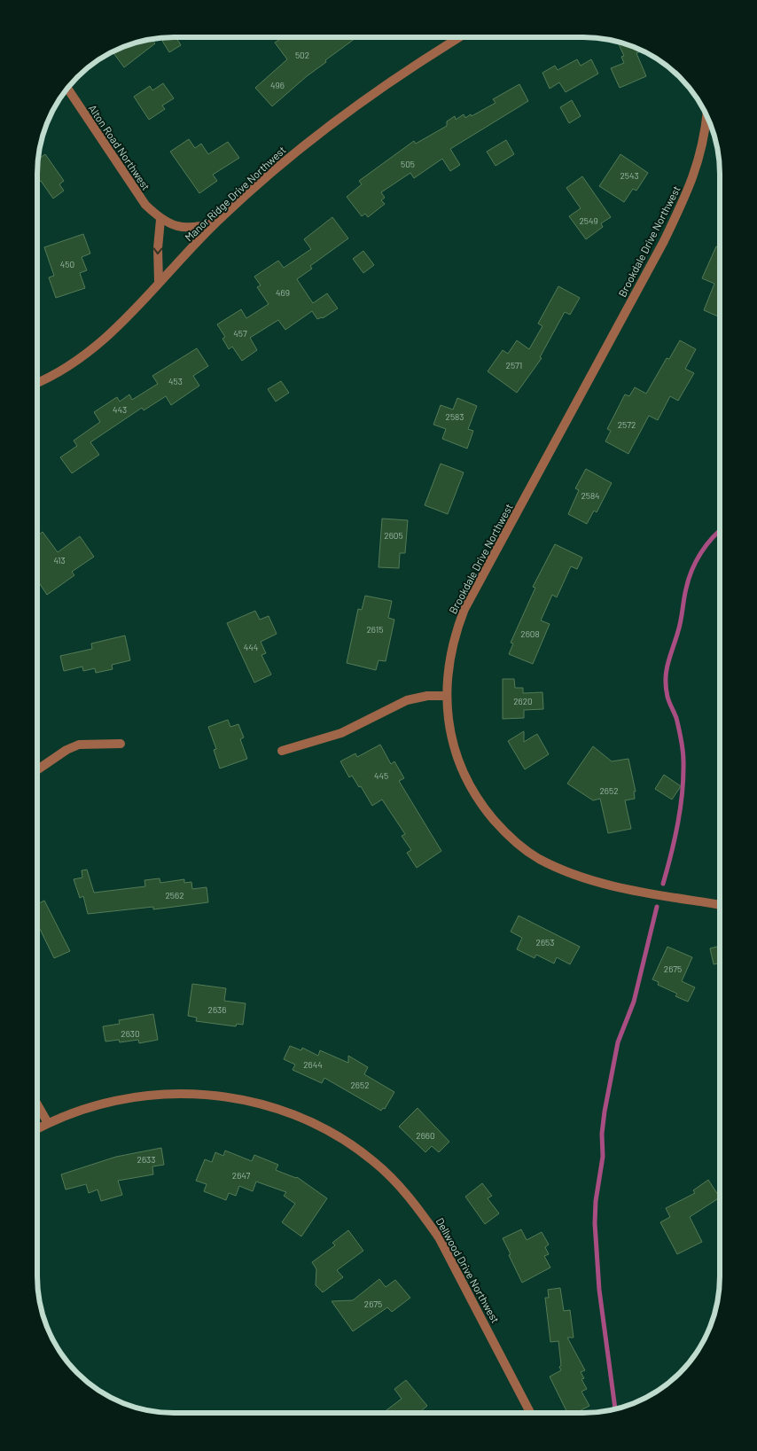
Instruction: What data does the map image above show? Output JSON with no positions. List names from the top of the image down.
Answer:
{
  "streets": {
    "street": [
      "Alton Road Northwest",
      "Manor Ridge Drive Northwest",
      "Brookdale Drive Northwest",
      "Dellwood Drive Northwest"
    ]
  },
  "crossings": [
    ["Alton Road Northwest", "Manor Ridge Drive Northwest"]
  ],
  "house_numbers": [
    "502",
    "496",
    "505",
    "2543",
    "2549",
    "450",
    "469",
    "457",
    "2571",
    "453",
    "443",
    "2583",
    "2572",
    "2584",
    "2605",
    "413",
    "2615",
    "2608",
    "444",
    "2620",
    "445",
    "2652",
    "2562",
    "2653",
    "2675",
    "2636",
    "2630",
    "2644",
    "2652",
    "2660",
    "2633",
    "2647",
    "2675"
  ]
}
